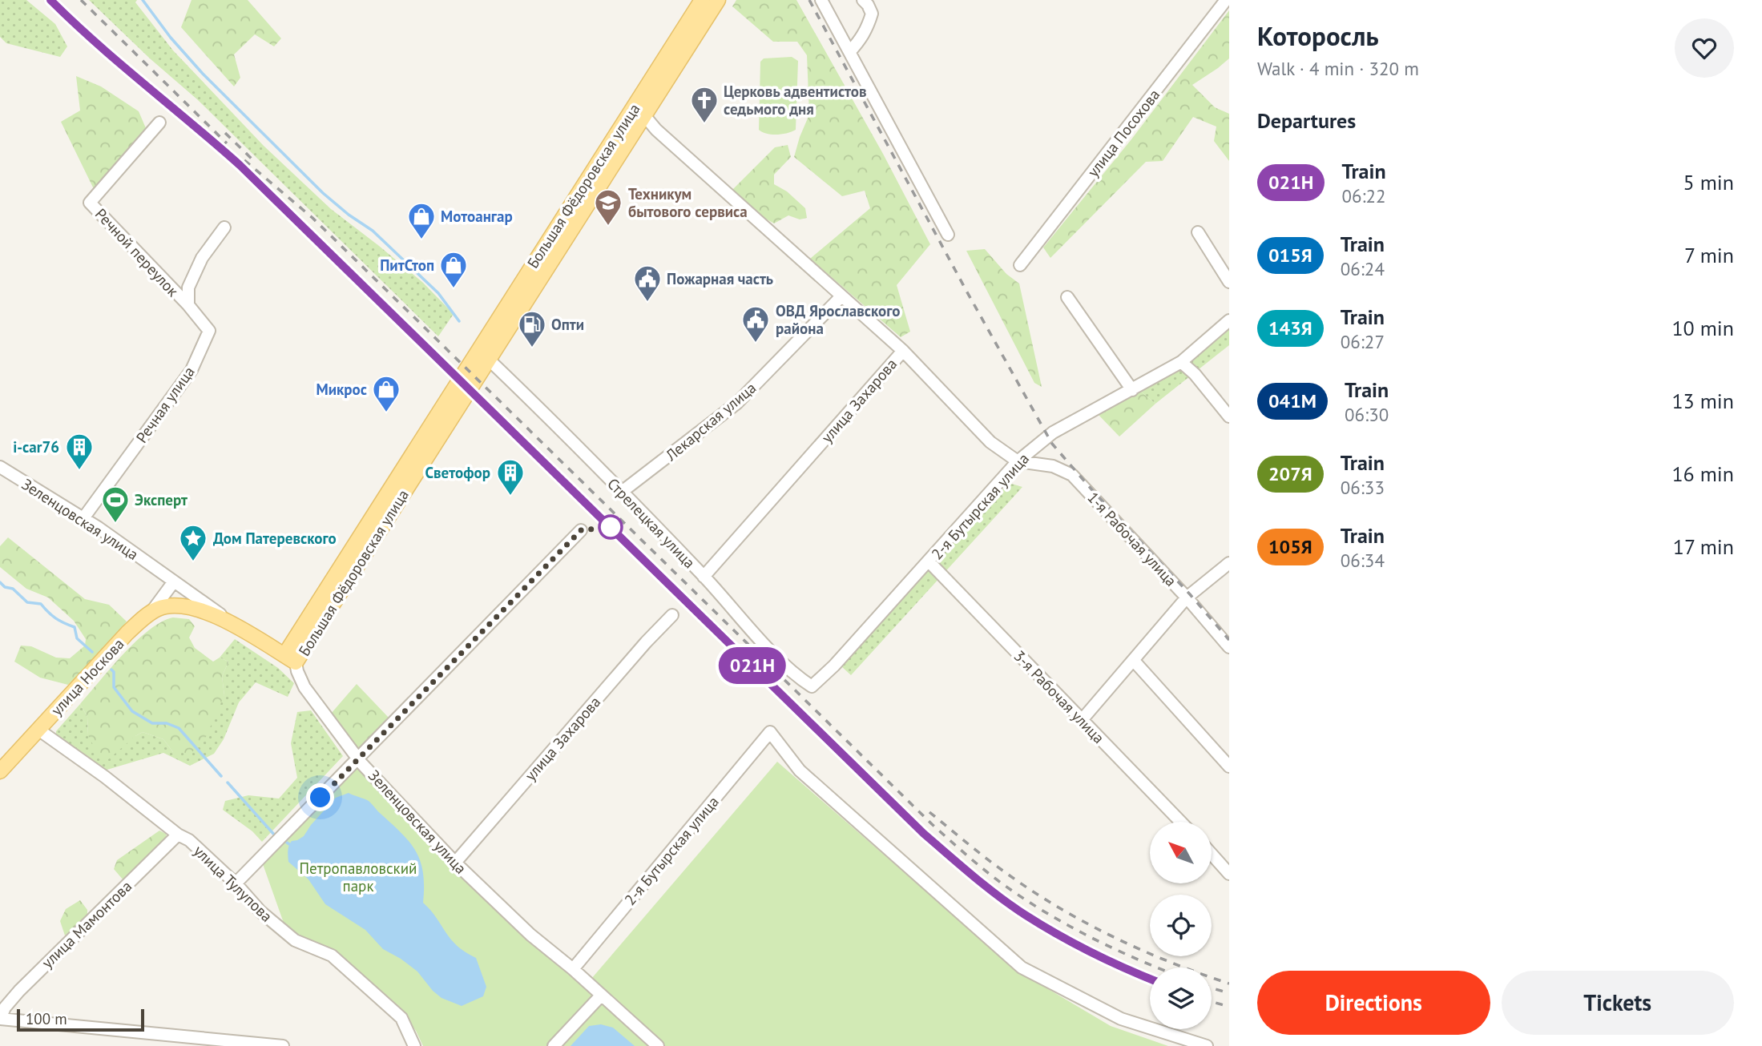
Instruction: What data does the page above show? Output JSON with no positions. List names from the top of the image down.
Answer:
{
  "streets": {
    "main road": ["Большая Фёдоровская улица", "Зеленцовская улица", "улица Носкова"],
    "street": [
      "улица Посохова",
      "Речной переулок",
      "улица Захарова",
      "Речная улица",
      "Лекарская улица",
      "2-я Бутырская улица",
      "Стрелецкая улица",
      "1-я Рабочая улица",
      "3-я Рабочая улица",
      "улица Тулупова",
      "улица Мамонтова"
    ]
  },
  "crossings": [
    ["Большая Фёдоровская улица", "Зеленцовская улица"],
    ["Большая Фёдоровская улица", "Стрелецкая улица"],
    ["Речной переулок", "Речная улица"],
    ["улица Захарова", "Зеленцовская улица"],
    ["улица Захарова", "Стрелецкая улица"],
    ["Речная улица", "Зеленцовская улица"],
    ["Лекарская улица", "Стрелецкая улица"],
    ["2-я Бутырская улица", "Зеленцовская улица"],
    ["2-я Бутырская улица", "Стрелецкая улица"],
    ["2-я Бутырская улица", "1-я Рабочая улица"],
    ["2-я Бутырская улица", "3-я Рабочая улица"],
    ["Зеленцовская улица", "улица Носкова"],
    ["улица Носкова", "улица Тулупова"],
    ["улица Тулупова", "улица Мамонтова"]
  ],
  "parks": ["Петропавловский парк"],
  "places": {
    "church": ["Церковь адвентистов седьмого дня"],
    "school or university": ["Техникум бытового сервиса"],
    "shop": ["Мотоангар", "ПитСтоп", "Микрос"],
    "public building": ["Пожарная часть", "ОВД Ярославского района"],
    "fuel station": ["Опти"],
    "building": ["i-car76", "Светофор"],
    "sports": ["Эксперт"],
    "place": ["Дом Патеревского"]
  },
  "scale_bar": "100 m",
  "north": "top left",
  "page": {
    "on_map": "021Н",
    "heading": [
      ["Которосль", "Walk · 4 min · 320 m"],
      "Departures"
    ],
    "list": [
      {
        "mark": "021Н",
        "name": "Train",
        "note": "06:22",
        "value": "5 min"
      },
      {
        "mark": "015Я",
        "name": "Train",
        "note": "06:24",
        "value": "7 min"
      },
      {
        "mark": "143Я",
        "name": "Train",
        "note": "06:27",
        "value": "10 min"
      },
      {
        "mark": "041М",
        "name": "Train",
        "note": "06:30",
        "value": "13 min"
      },
      {
        "mark": "207Я",
        "name": "Train",
        "note": "06:33",
        "value": "16 min"
      },
      {
        "mark": "105Я",
        "name": "Train",
        "note": "06:34",
        "value": "17 min"
      }
    ],
    "buttons": ["Directions", "Tickets"],
    "scale": "100 m"
  }
}
